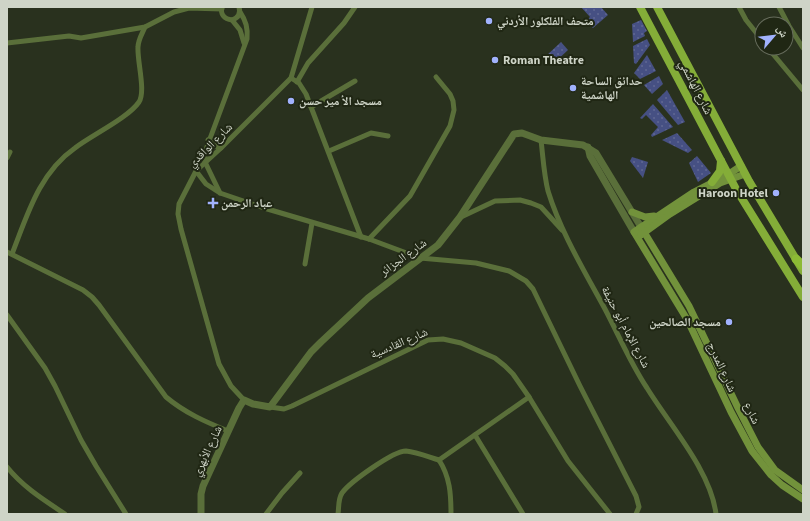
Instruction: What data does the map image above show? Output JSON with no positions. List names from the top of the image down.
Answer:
{
  "streets": {
    "main road": ["شارع الهاشمي", "شارع المدرج", "شارع"],
    "street": [
      "شارع الواقدي",
      "شارع الجزائر",
      "شارع الإمام أبو حنيفة",
      "شارع القادسية",
      "شارع الأبهري"
    ]
  },
  "crossings": [
    ["شارع الواقدي", "شارع القادسية"],
    ["شارع الواقدي", "شارع الأبهري"],
    ["شارع الجزائر", "شارع الإمام أبو حنيفة"],
    ["شارع الجزائر", "شارع القادسية"],
    ["شارع القادسية", "شارع الأبهري"],
    ["شارع المدرج", "شارع"]
  ],
  "places": {
    "other": [
      "متحف الفلكلور الأردني",
      "Roman Theatre",
      "حدائق الساحة الهاشمية",
      "مسجد الأ مير حسن",
      "Haroon Hotel",
      "مسجد الصالحين"
    ],
    "health": ["عباد الرحمن"]
  },
  "north": "top right"
}
